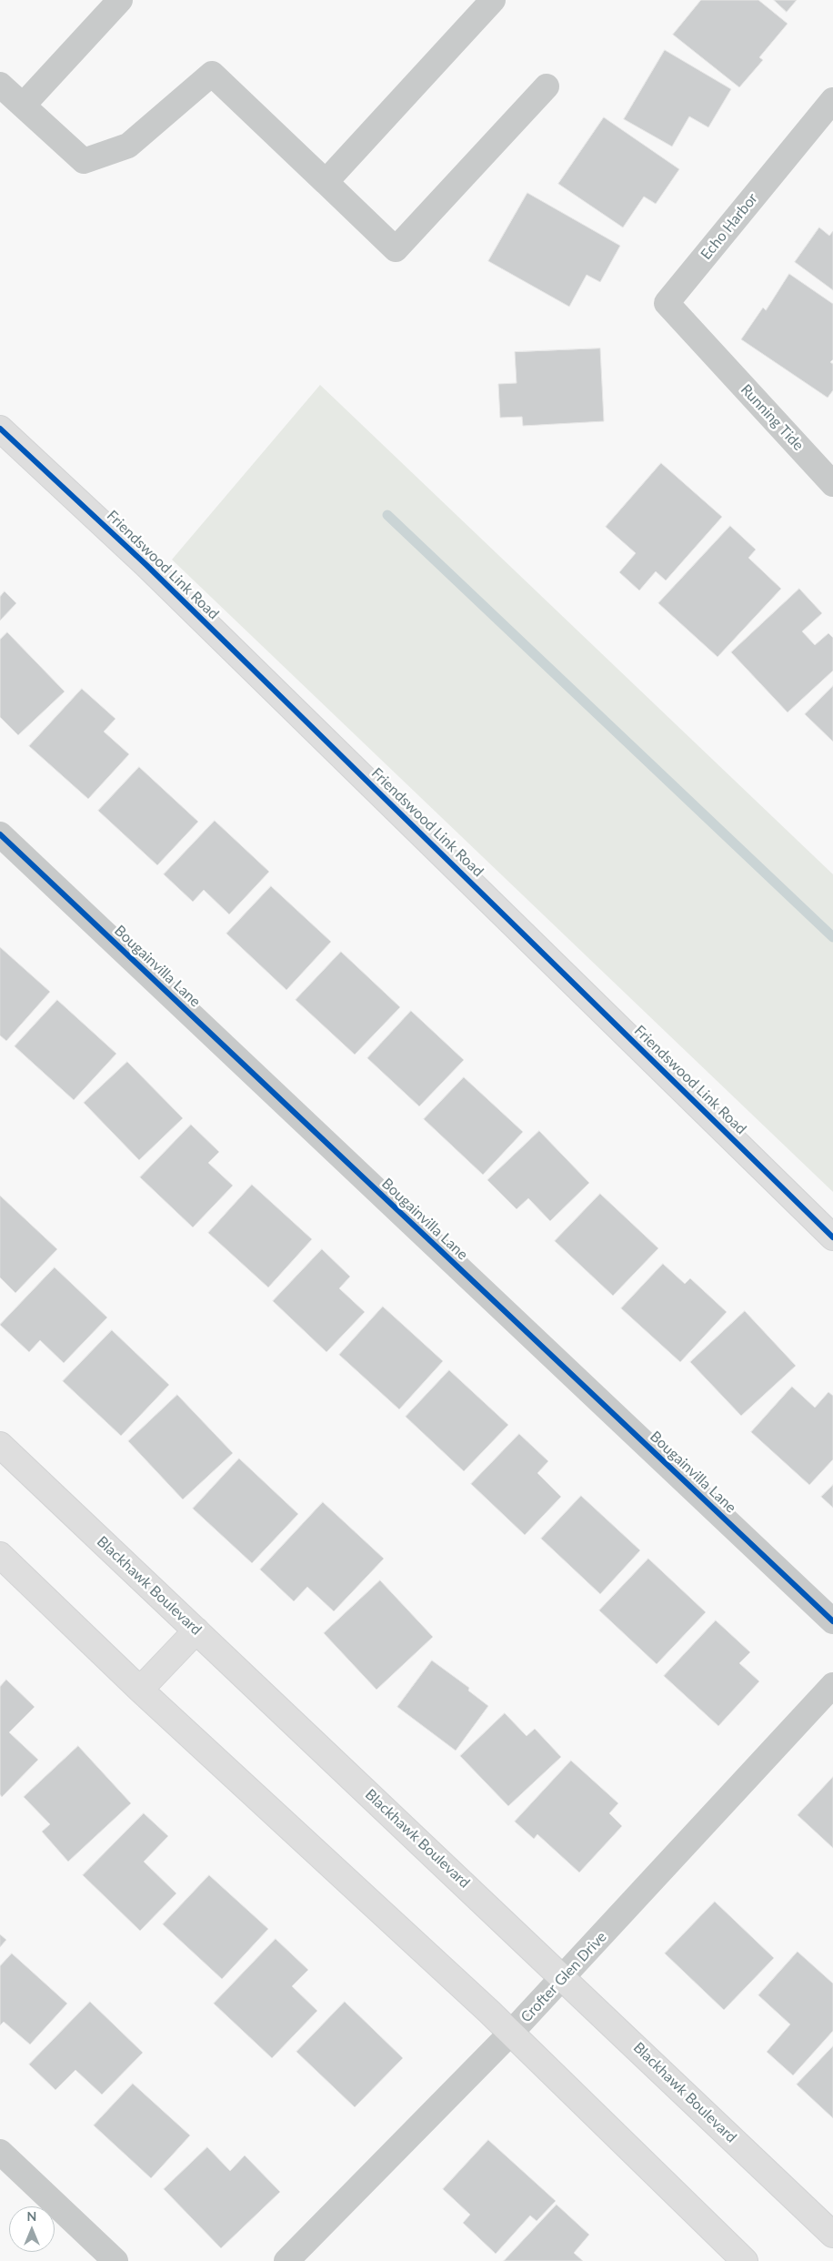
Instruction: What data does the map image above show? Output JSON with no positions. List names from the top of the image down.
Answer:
{
  "streets": {
    "main road": ["Friendswood Link Road", "Blackhawk Boulevard"],
    "street": [
      "Echo Harbor",
      "Running Tide",
      "Bougainvilla Lane",
      "Crofter Glen Drive"
    ]
  },
  "crossings": [
    ["Echo Harbor", "Running Tide"],
    ["Blackhawk Boulevard", "Crofter Glen Drive"]
  ],
  "north": "top"
}
